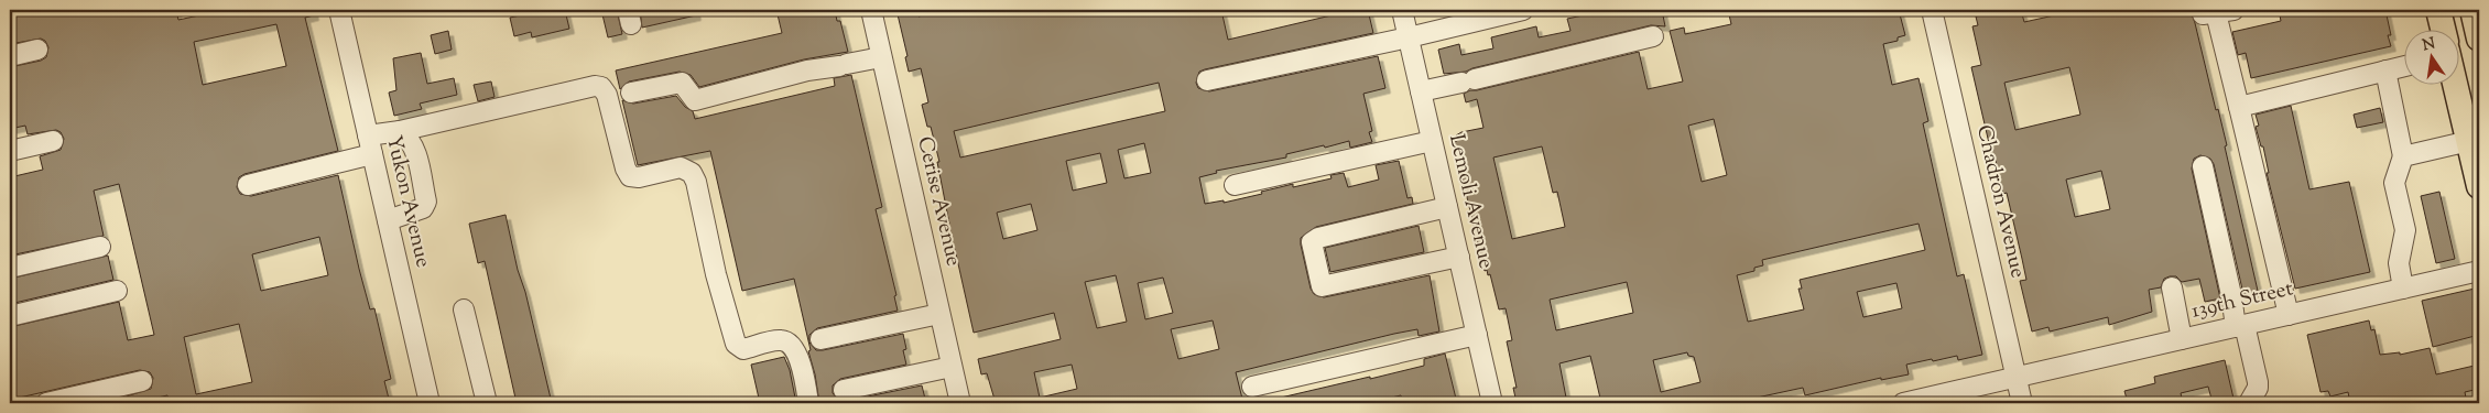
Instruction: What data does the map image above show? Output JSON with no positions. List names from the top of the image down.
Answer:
{
  "streets": {
    "street": [
      "Yukon Avenue",
      "Cerise Avenue",
      "Lemoli Avenue",
      "Chadron Avenue",
      "139th Street"
    ]
  },
  "crossings": [
    ["Chadron Avenue", "139th Street"]
  ],
  "north": "top"
}
